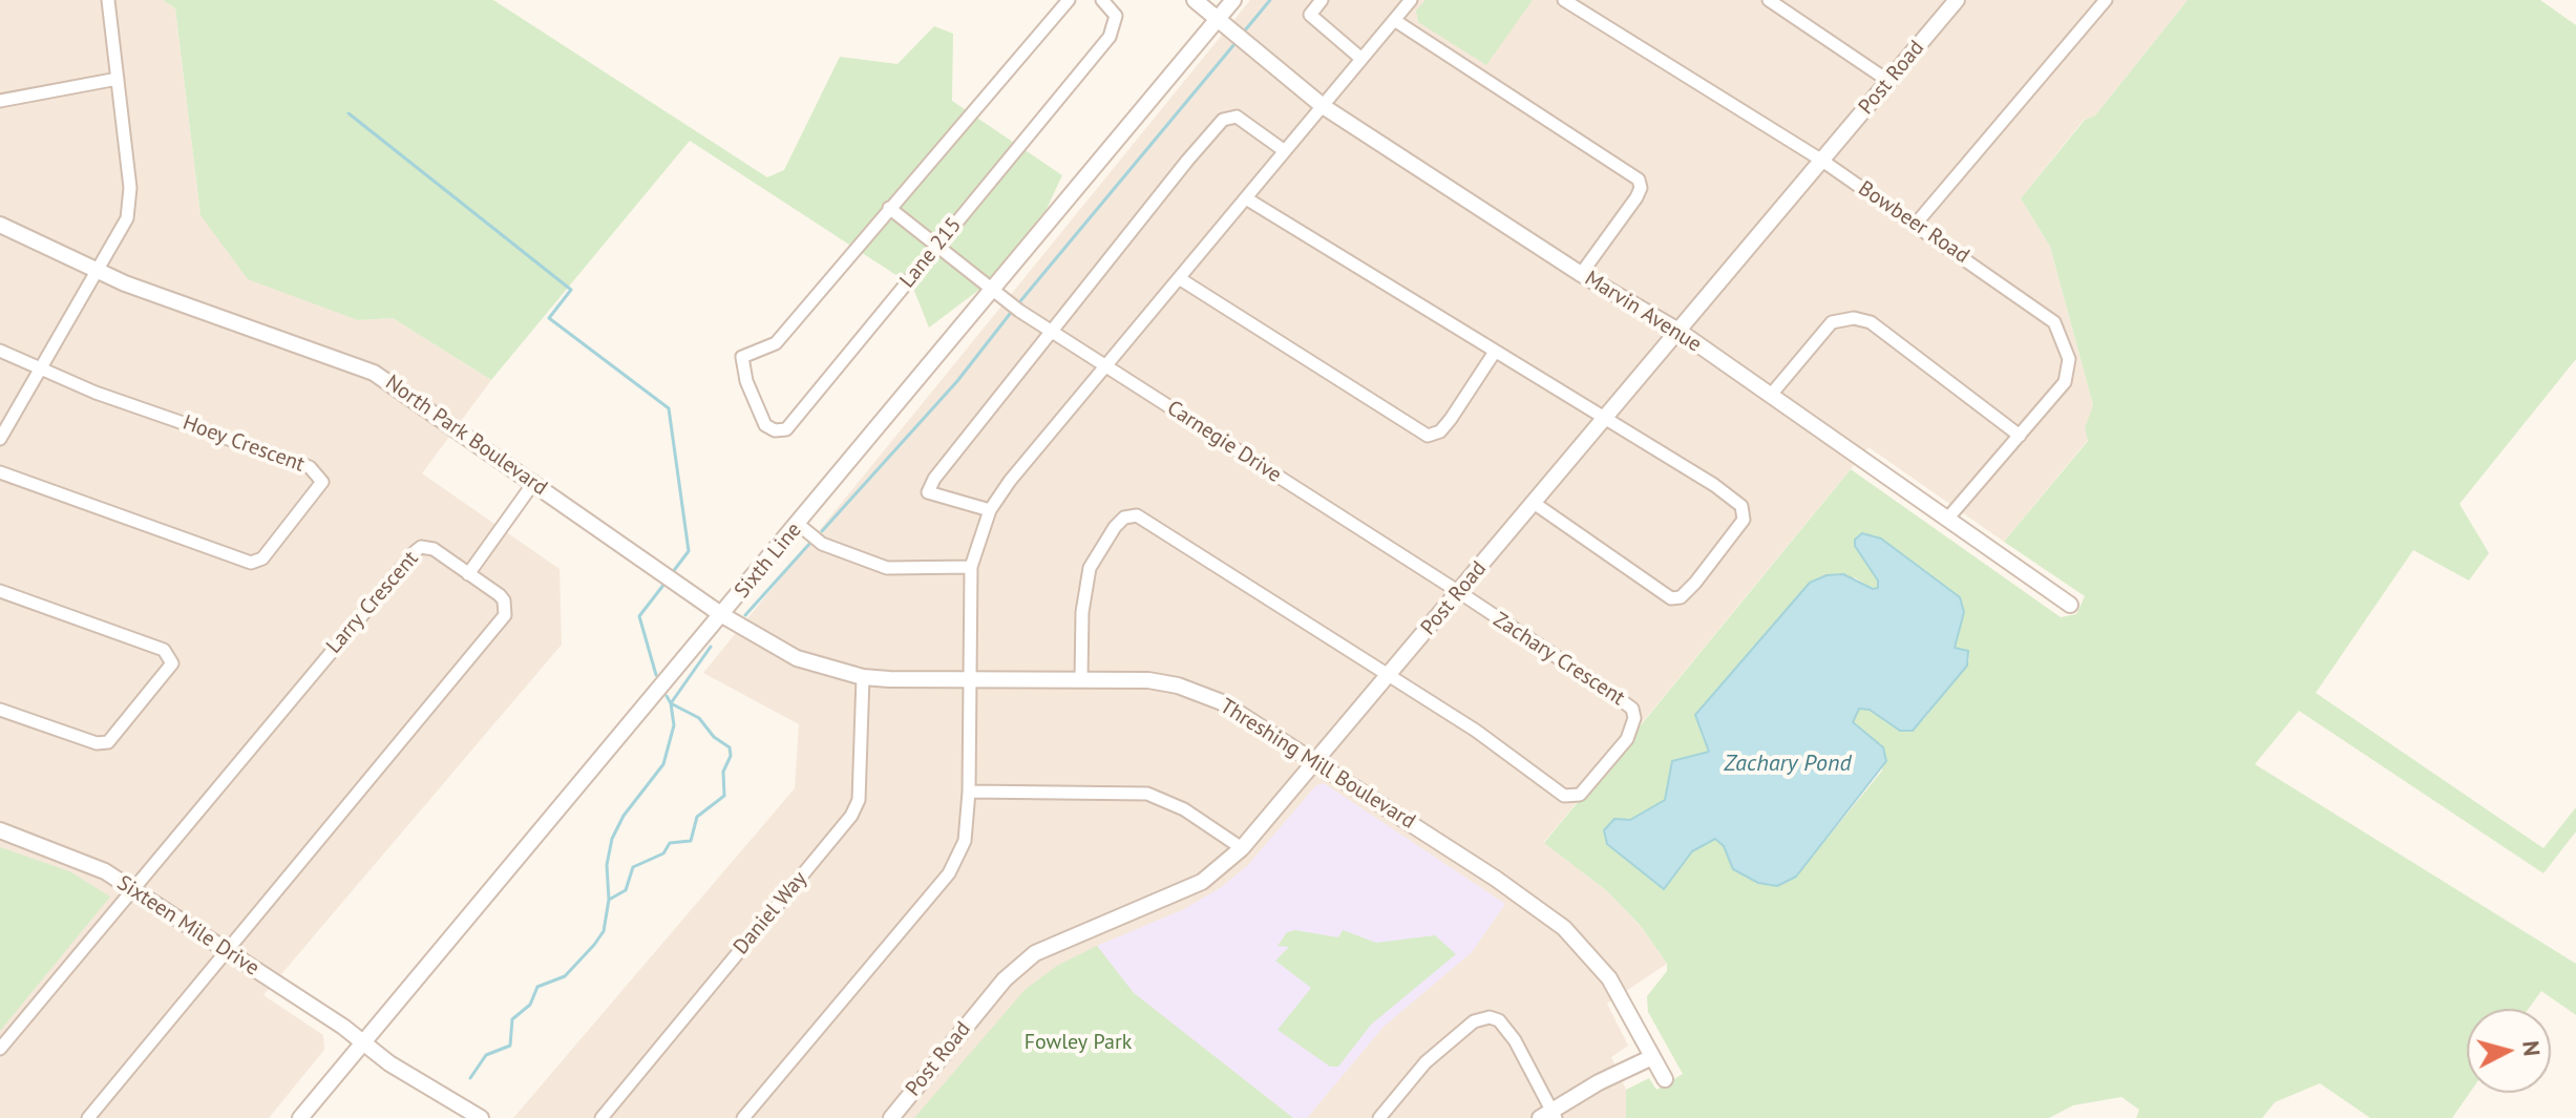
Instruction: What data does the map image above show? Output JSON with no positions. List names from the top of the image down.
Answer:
{
  "streets": {
    "street": [
      "Post Road",
      "Bowbeer Road",
      "Lane 215",
      "Marvin Avenue",
      "North Park Boulevard",
      "Carnegie Drive",
      "Hoey Crescent",
      "Sixth Line",
      "Larry Crescent",
      "Zachary Crescent",
      "Threshing Mill Boulevard",
      "Daniel Way",
      "Sixteen Mile Drive"
    ]
  },
  "crossings": [
    ["Post Road", "Bowbeer Road"],
    ["Post Road", "Marvin Avenue"],
    ["Post Road", "Carnegie Drive"],
    ["Post Road", "Zachary Crescent"],
    ["Post Road", "Threshing Mill Boulevard"],
    ["Bowbeer Road", "Marvin Avenue"],
    ["Lane 215", "Carnegie Drive"],
    ["Marvin Avenue", "Sixth Line"],
    ["North Park Boulevard", "Sixth Line"],
    ["North Park Boulevard", "Threshing Mill Boulevard"],
    ["Carnegie Drive", "Sixth Line"],
    ["Carnegie Drive", "Zachary Crescent"],
    ["Sixth Line", "Threshing Mill Boulevard"],
    ["Sixth Line", "Sixteen Mile Drive"],
    ["Larry Crescent", "Sixteen Mile Drive"],
    ["Threshing Mill Boulevard", "Daniel Way"]
  ],
  "water": ["Zachary Pond"],
  "parks": ["Fowley Park"],
  "north": "right"
}
